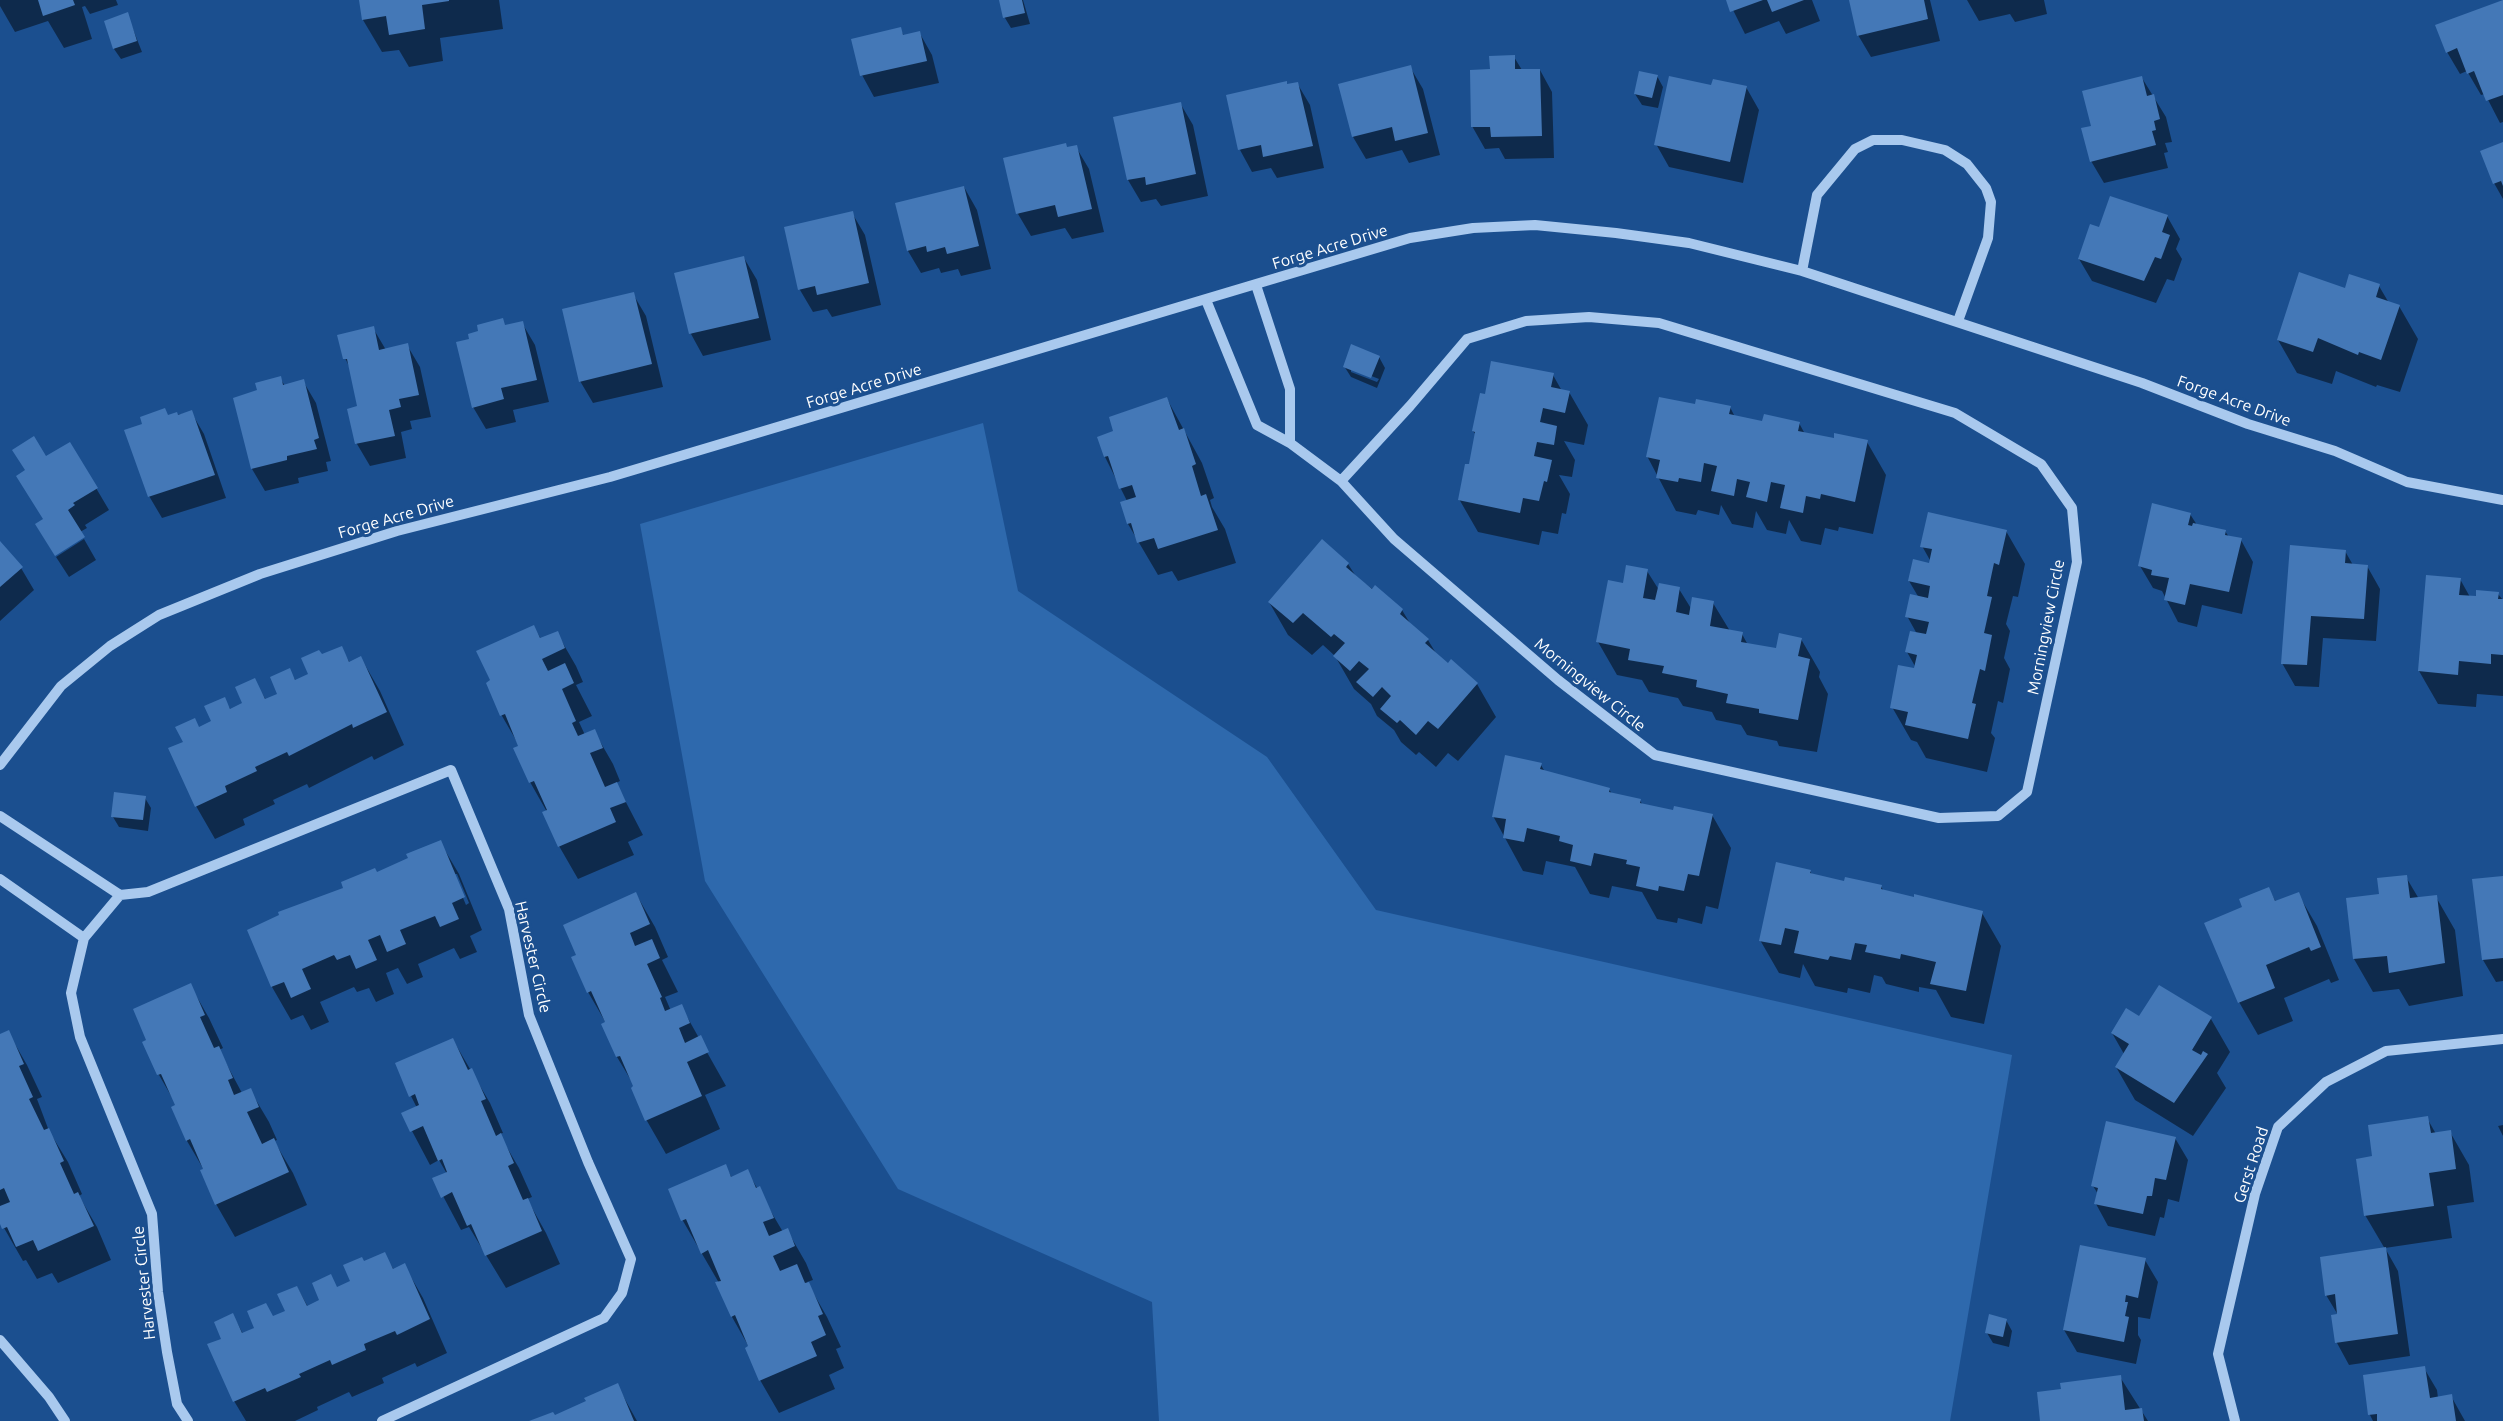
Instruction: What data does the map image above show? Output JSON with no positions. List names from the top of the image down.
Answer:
{
  "streets": {
    "street": [
      "Forge Acre Drive",
      "Morningview Circle",
      "Harvester Circle",
      "Gerst Road"
    ]
  },
  "crossings": [
    ["Forge Acre Drive", "Morningview Circle"]
  ]
}
